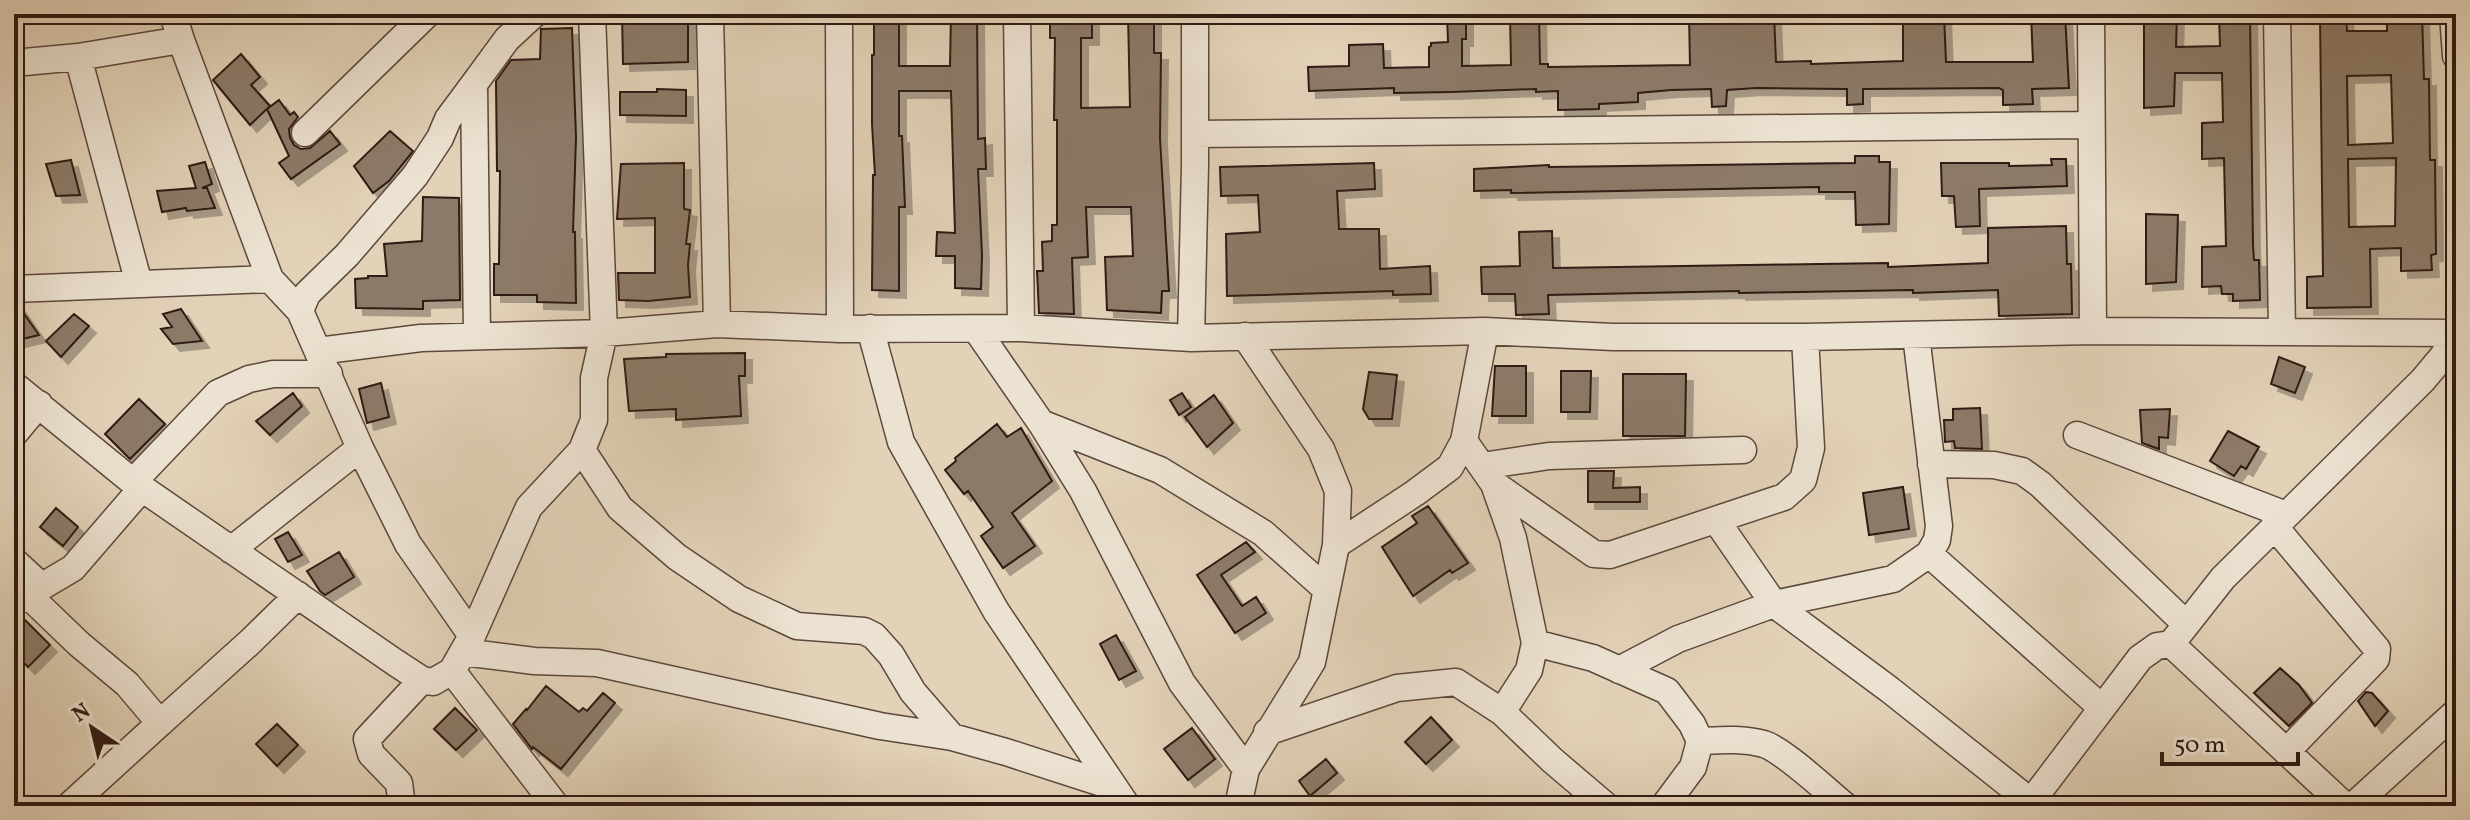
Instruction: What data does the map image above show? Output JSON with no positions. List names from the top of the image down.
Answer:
{
  "scale_bar": "50 m",
  "north": "top left"
}
